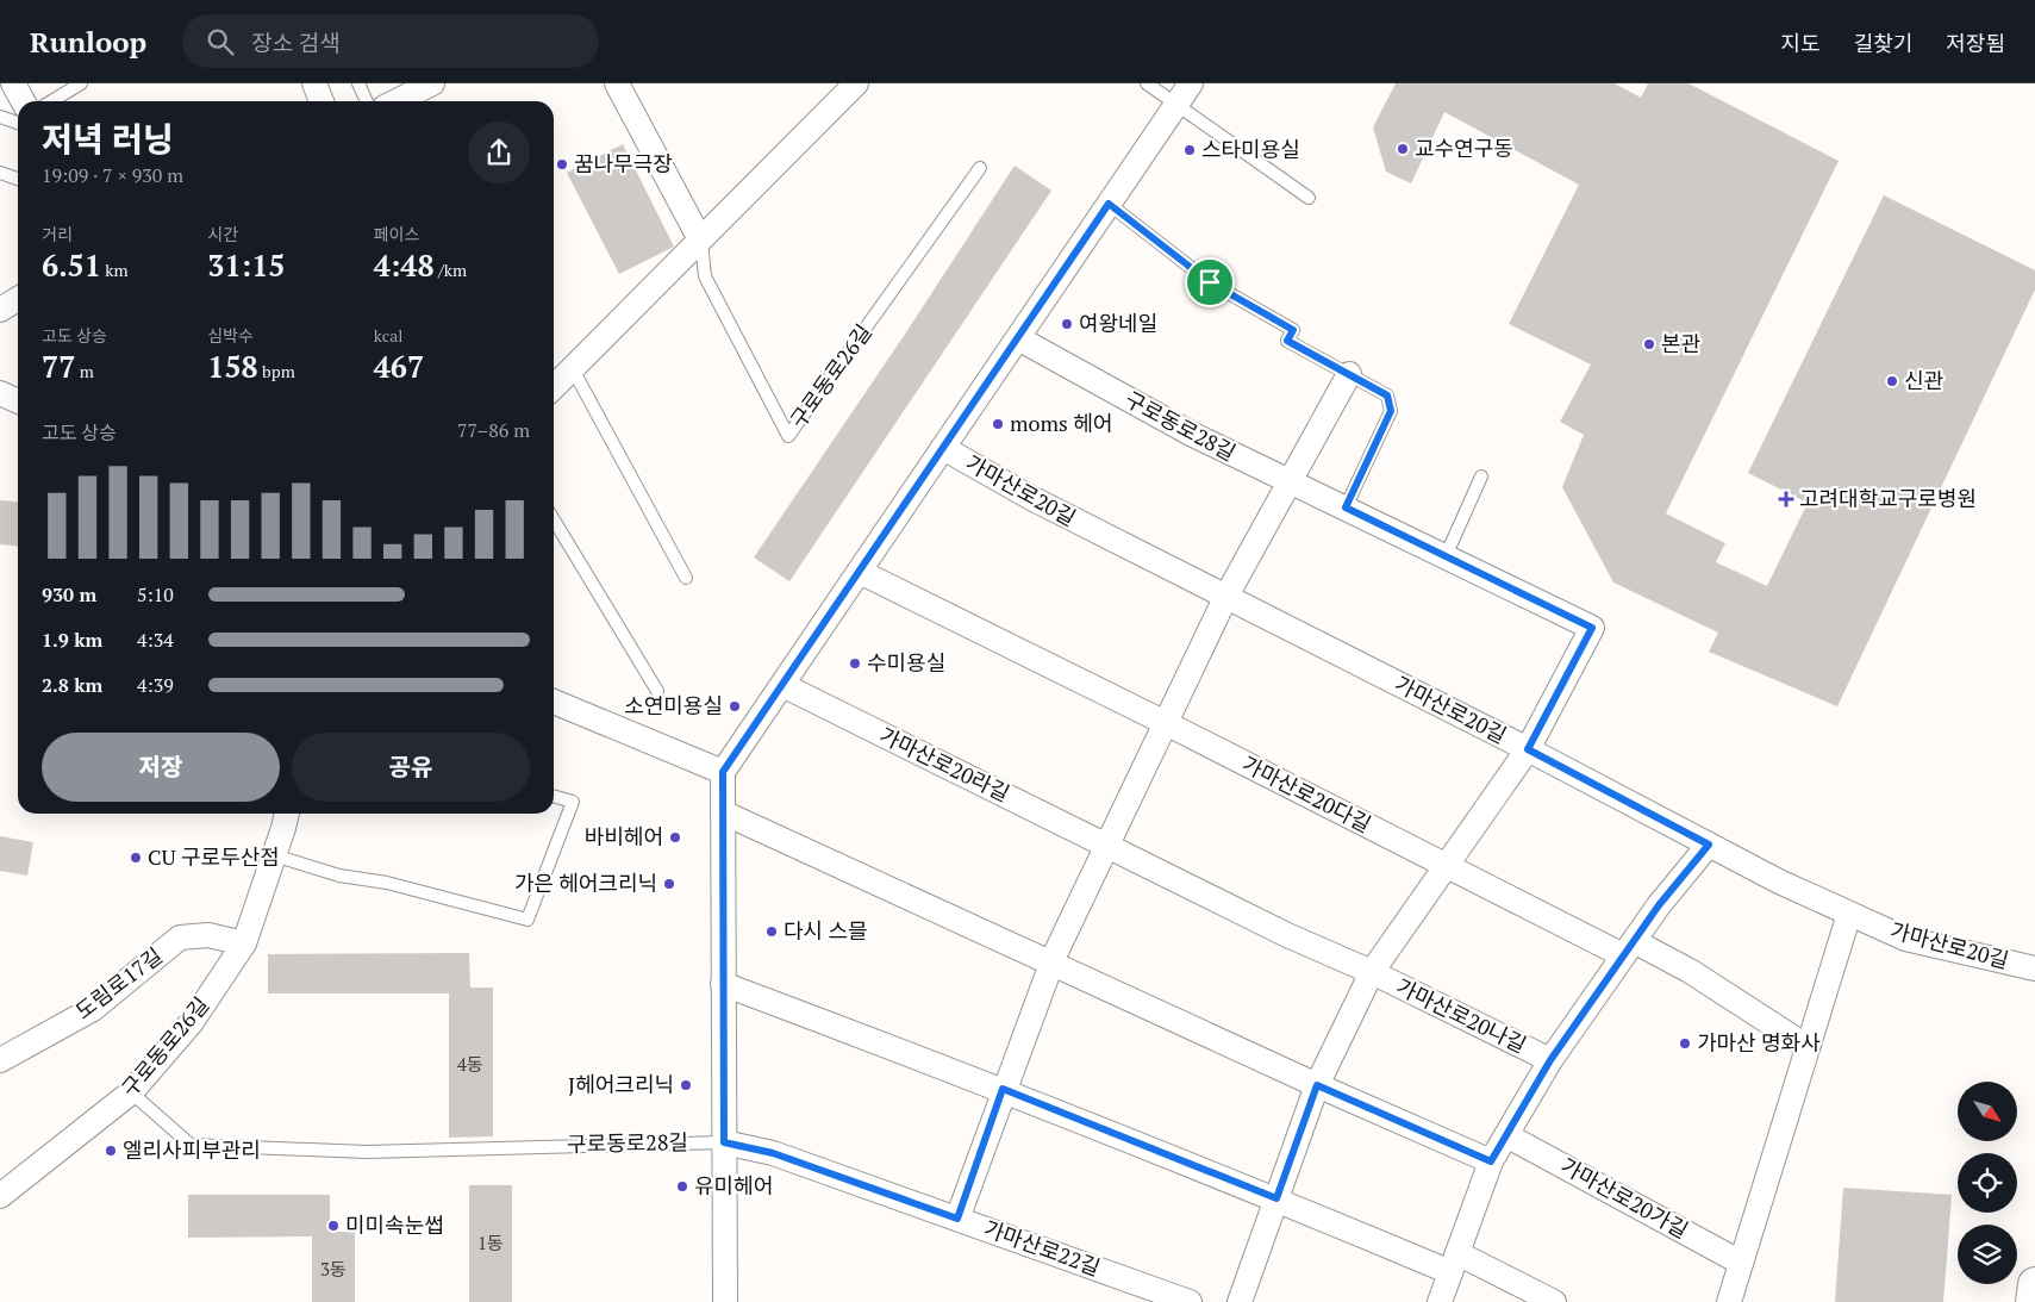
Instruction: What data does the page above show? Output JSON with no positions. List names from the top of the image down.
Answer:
{
  "streets": {
    "street": [
      "구로동로26길",
      "구로동로28길",
      "가마산로20길",
      "가마산로20라길",
      "가마산로20다길",
      "도림로17길",
      "가마산로20나길",
      "가마산로20가길",
      "가마산로22길"
    ]
  },
  "crossings": [
    ["구로동로26길", "구로동로28길"],
    ["구로동로26길", "도림로17길"],
    ["구로동로28길", "가마산로20길"],
    ["구로동로28길", "가마산로22길"],
    ["가마산로20길", "가마산로20나길"],
    ["가마산로20나길", "가마산로20가길"]
  ],
  "places": {
    "other": [
      "교수연구동",
      "스타미용실",
      "꿈나무극장",
      "여왕네일",
      "본관",
      "신관",
      "moms 헤어",
      "수미용실",
      "소연미용실",
      "바비헤어",
      "CU 구로두산점",
      "가은 헤어크리닉",
      "다시 스믈",
      "가마산 명화사",
      "J헤어크리닉",
      "엘리사피부관리",
      "유미헤어",
      "미미속눈썹"
    ],
    "health": ["고려대학교구로병원"]
  },
  "house_numbers": ["4동", "1동", "3동"],
  "north": "bottom right",
  "page": {
    "header": "Runloop",
    "search": "장소 검색",
    "nav": ["지도", "길찾기", "저장됨"],
    "heading": ["저녁 러닝", "19:09 · 7 × 930 m"],
    "stats": [
      ["거리", "6.51 km"],
      ["시간", "31:15"],
      ["페이스", "4:48 /km"],
      ["고도 상승", "77 m"],
      ["심박수", "158 bpm"],
      ["kcal", "467"]
    ],
    "chart": ["고도 상승", "77–86 m"],
    "list": [
      {
        "name": "930 m",
        "note": "5:10"
      },
      {
        "name": "1.9 km",
        "note": "4:34"
      },
      {
        "name": "2.8 km",
        "note": "4:39"
      }
    ],
    "buttons": ["저장", "공유"]
  }
}
